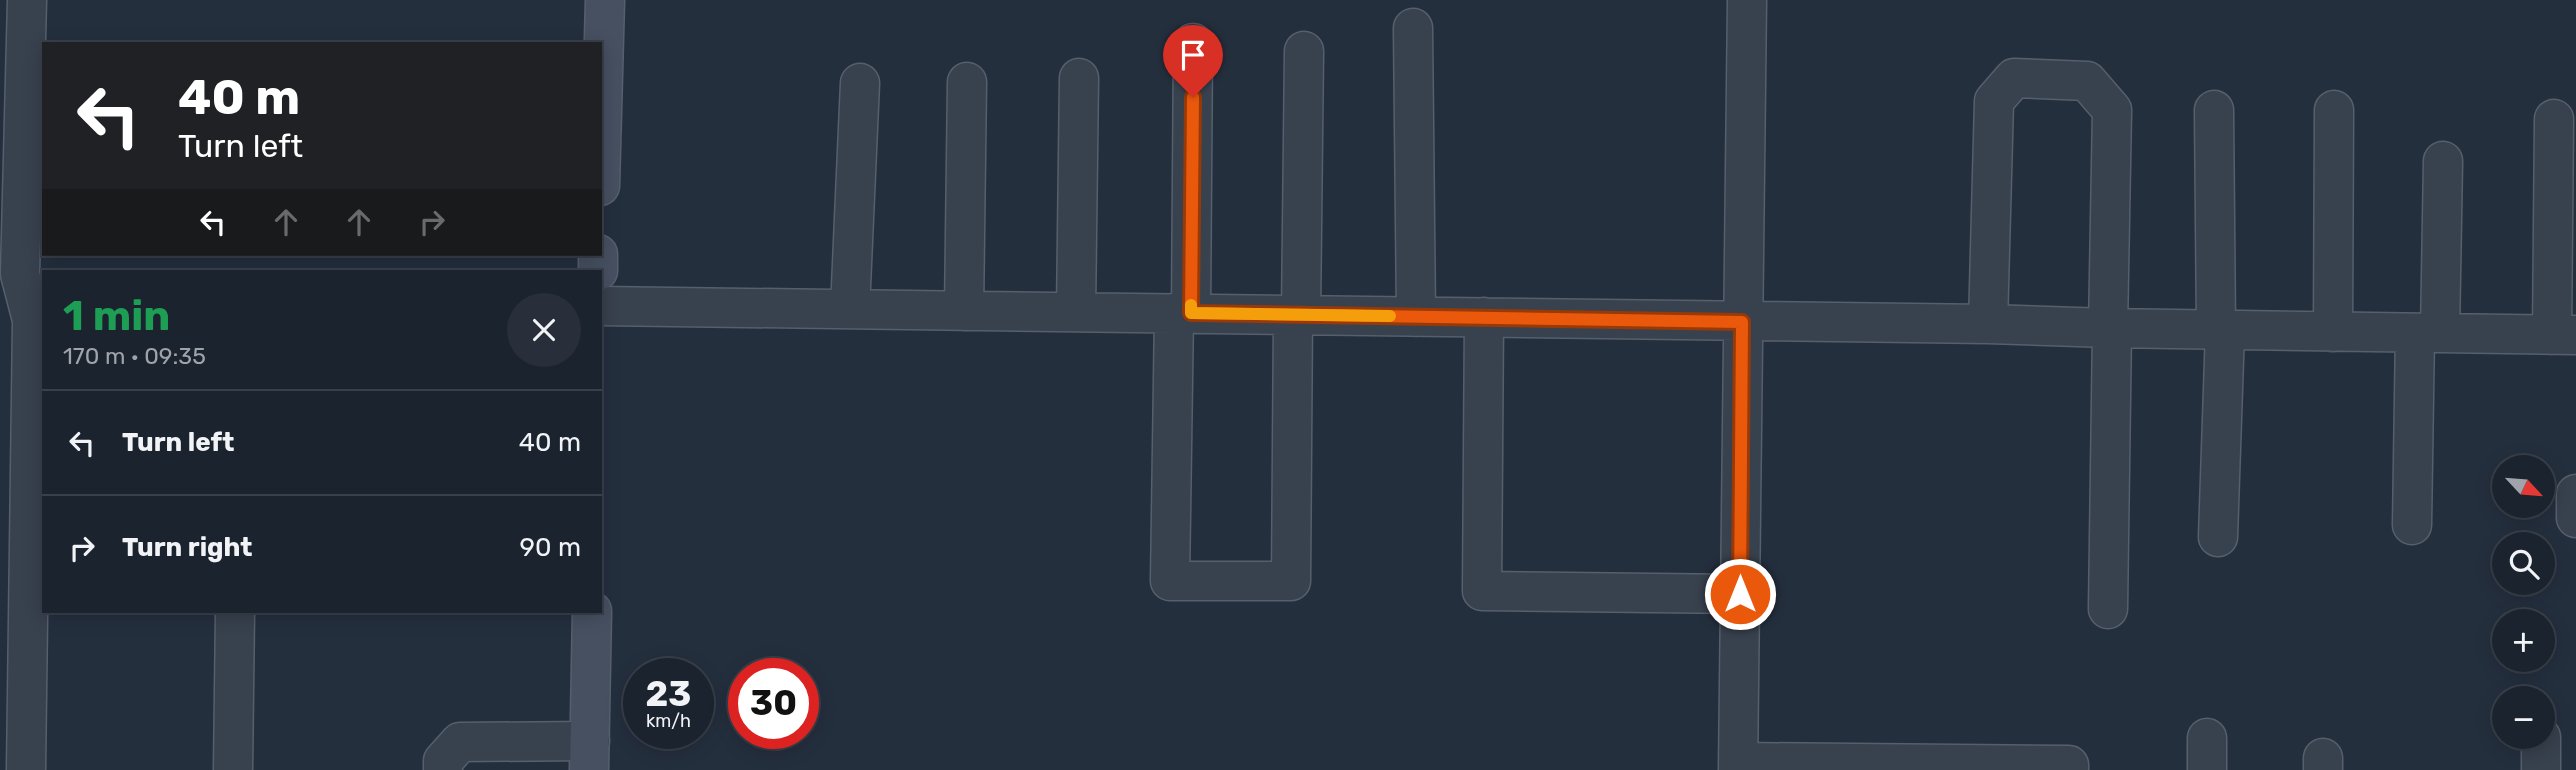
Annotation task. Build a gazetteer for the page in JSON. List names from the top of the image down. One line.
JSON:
{"north":"bottom right","page":{"turn":["40 m","Turn left"],"heading":["1 min","170 m · 09:35"],"list":[{"name":"Turn left","value":"40 m"},{"name":"Turn right","value":"90 m"}],"map_buttons":["+","−"],"speed":"23 km/h","limit":"30"}}
